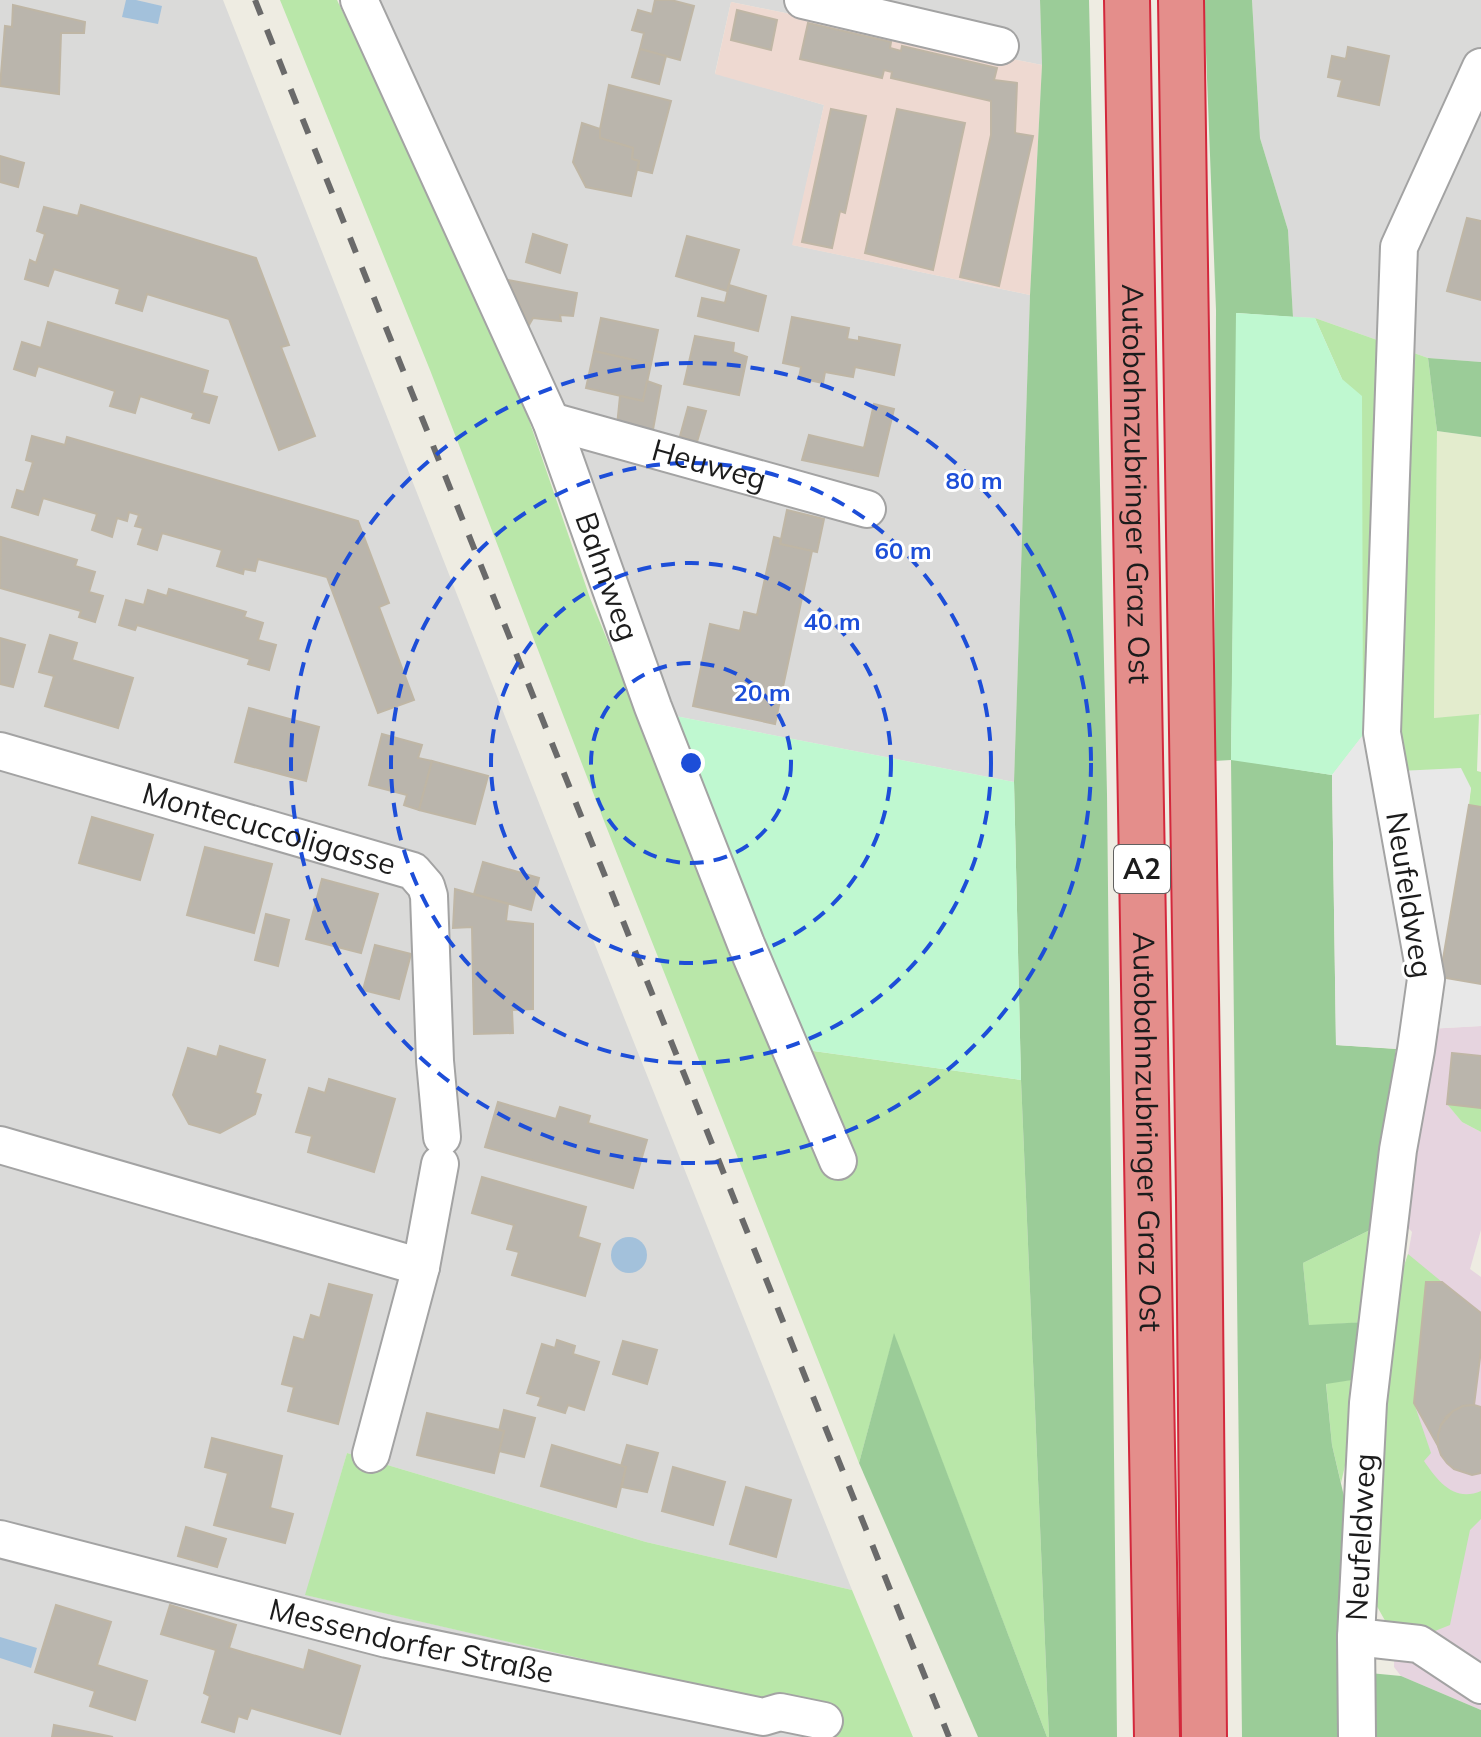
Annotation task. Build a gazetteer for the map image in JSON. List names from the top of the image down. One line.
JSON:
{"streets":{"highway":["Autobahnzubringer Graz Ost","A2"],"street":["Heuweg","Bahnweg","Montecuccoligasse","Neufeldweg","Messendorfer Straße"]},"crossings":[["Heuweg","Bahnweg"]],"rings":["80 m","60 m","40 m","20 m"]}
